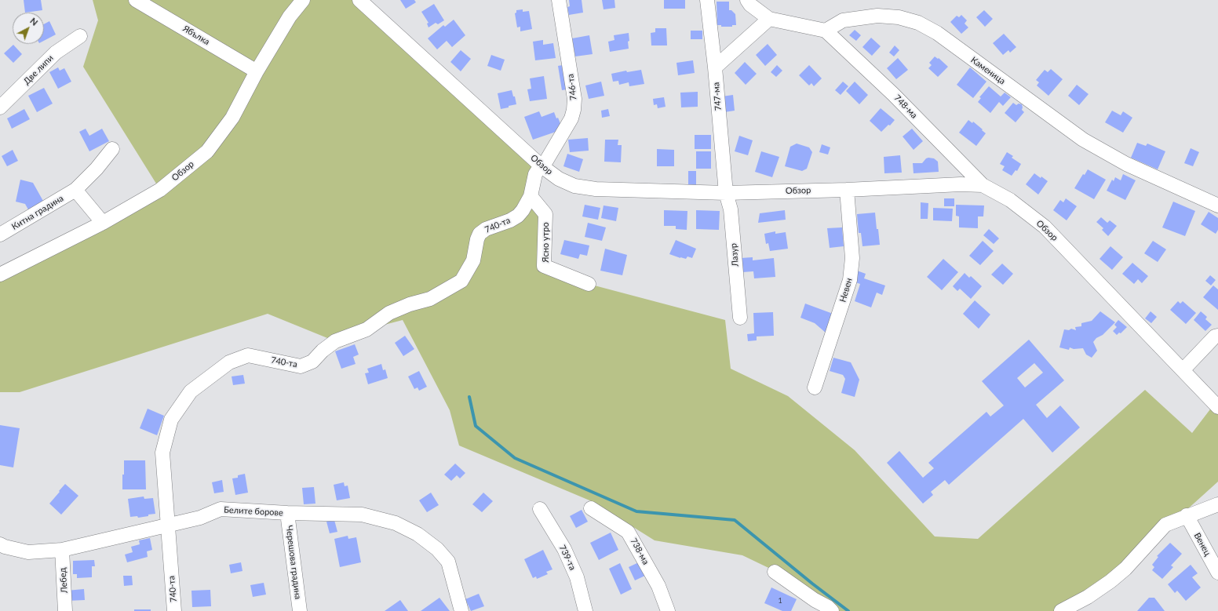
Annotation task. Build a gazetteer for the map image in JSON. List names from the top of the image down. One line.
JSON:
{"streets":{"street":["Ябълка","Две липи","Каменица","746-та","747-ма","748-ма","Обзор","Китна градина","740-та","Ясно утро","Лазур","Невен","Белите борове","Венец","738-ма","739-та","Черешова градина","Лебед"]},"crossings":[["Ябълка","Обзор"],["Каменица","748-ма"],["746-та","Обзор"],["746-та","740-та"],["747-ма","Обзор"],["747-ма","Лазур"],["748-ма","Обзор"],["Обзор","740-та"],["Обзор","Лазур"],["Обзор","Невен"],["740-та","Ясно утро"],["740-та","Белите борове"],["Белите борове","Черешова градина"],["Белите борове","Лебед"]],"house_numbers":["1"],"north":"top right"}
